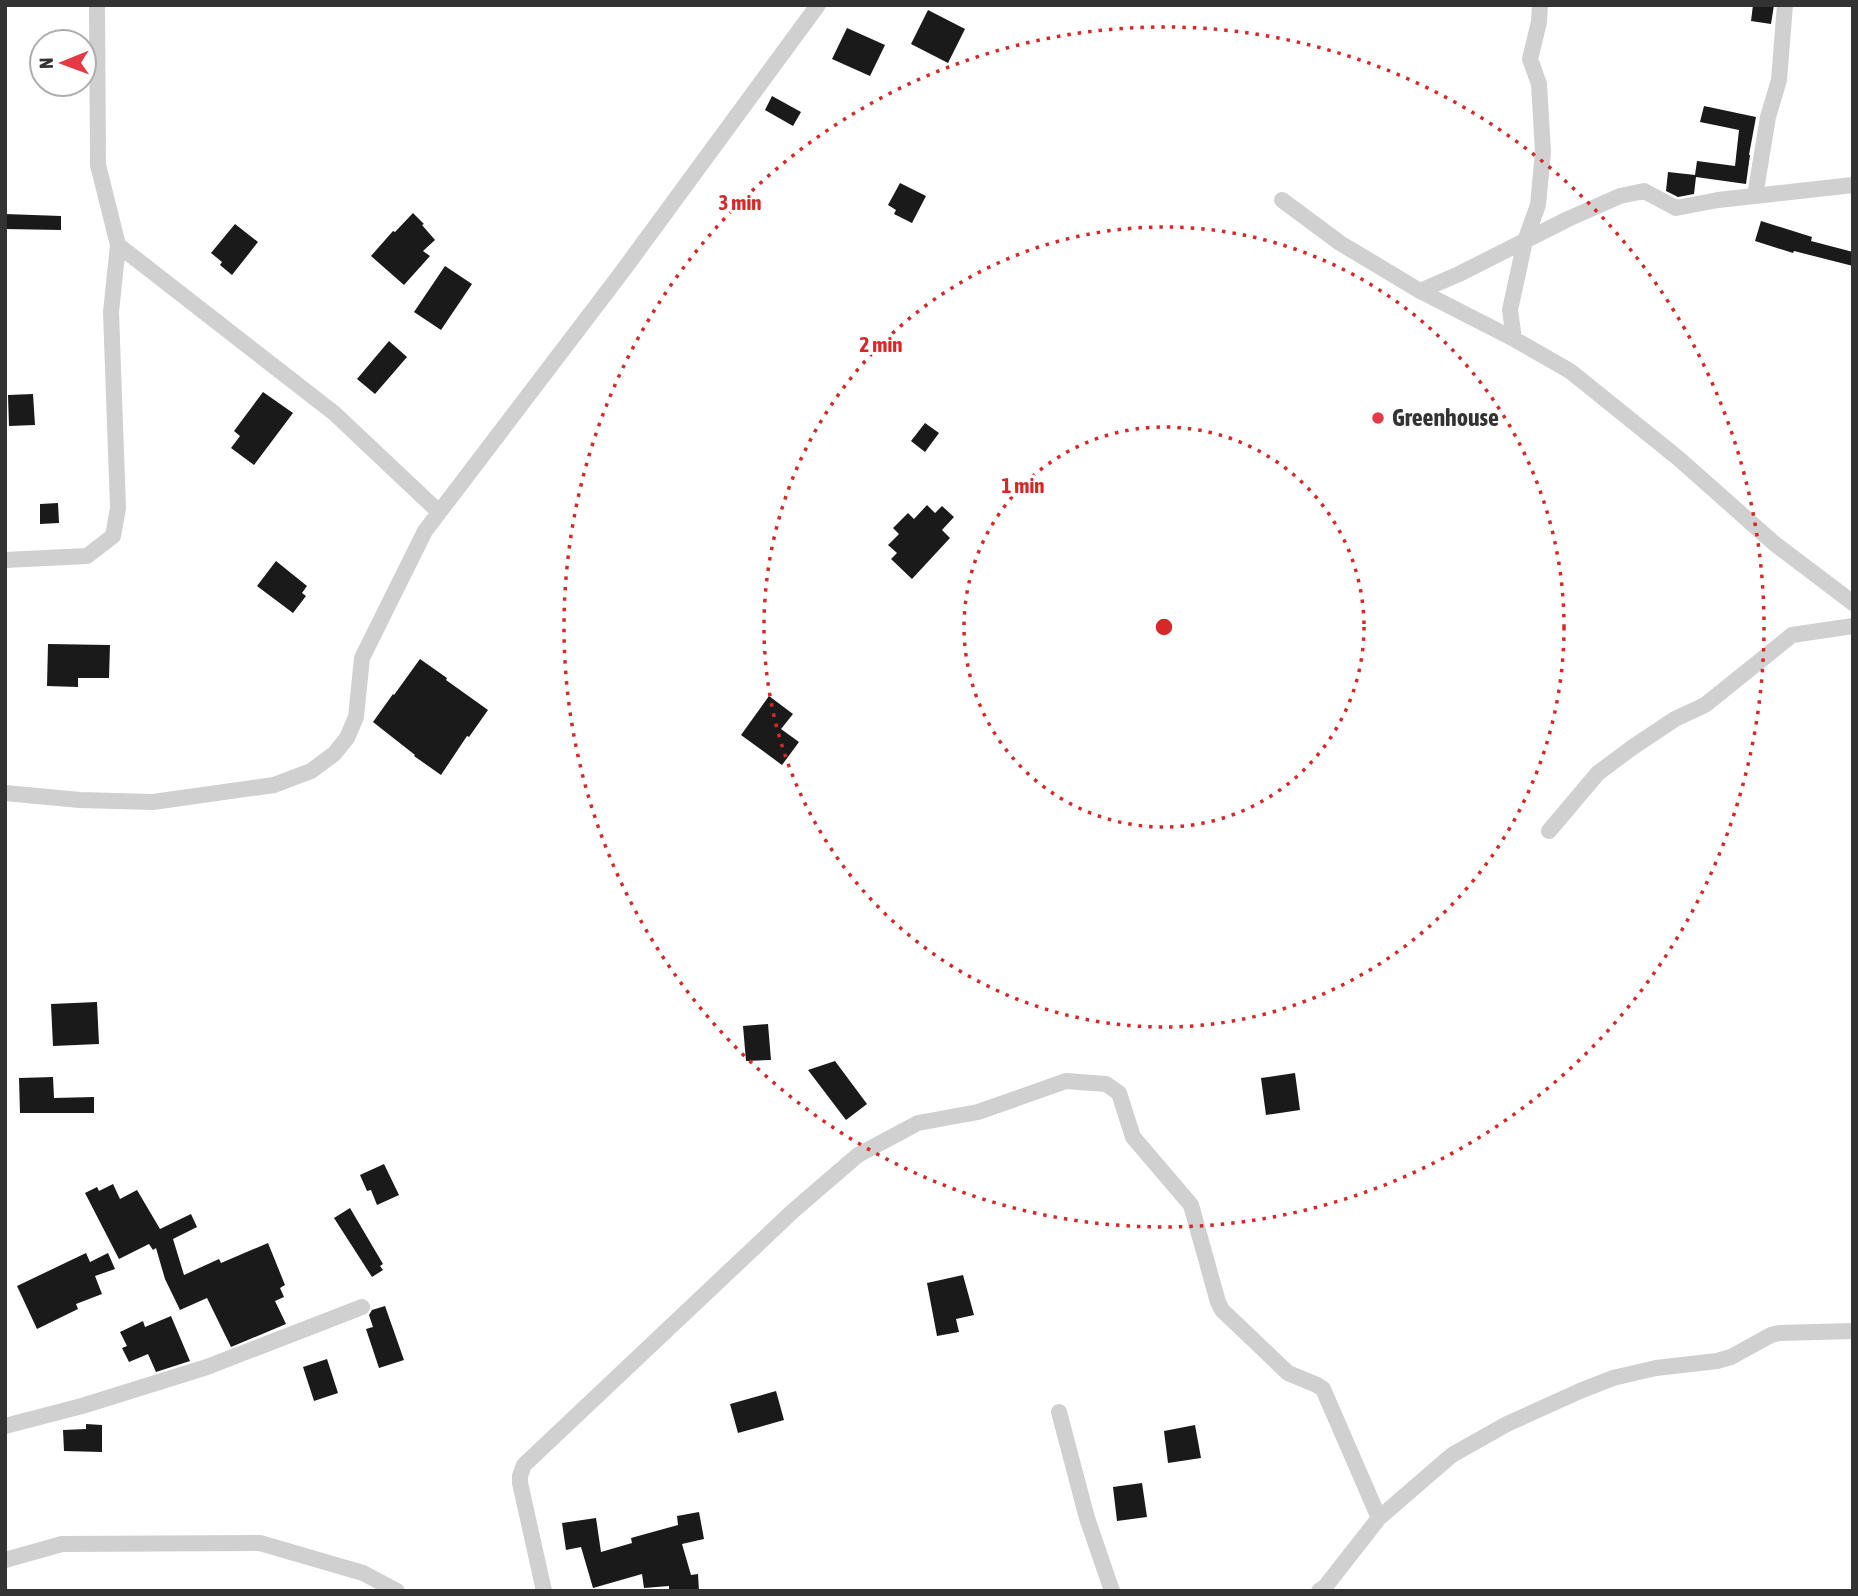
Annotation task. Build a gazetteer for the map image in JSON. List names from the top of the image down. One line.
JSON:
{"places":["Greenhouse"],"north":"left","rings":["3 min","2 min","1 min"]}
